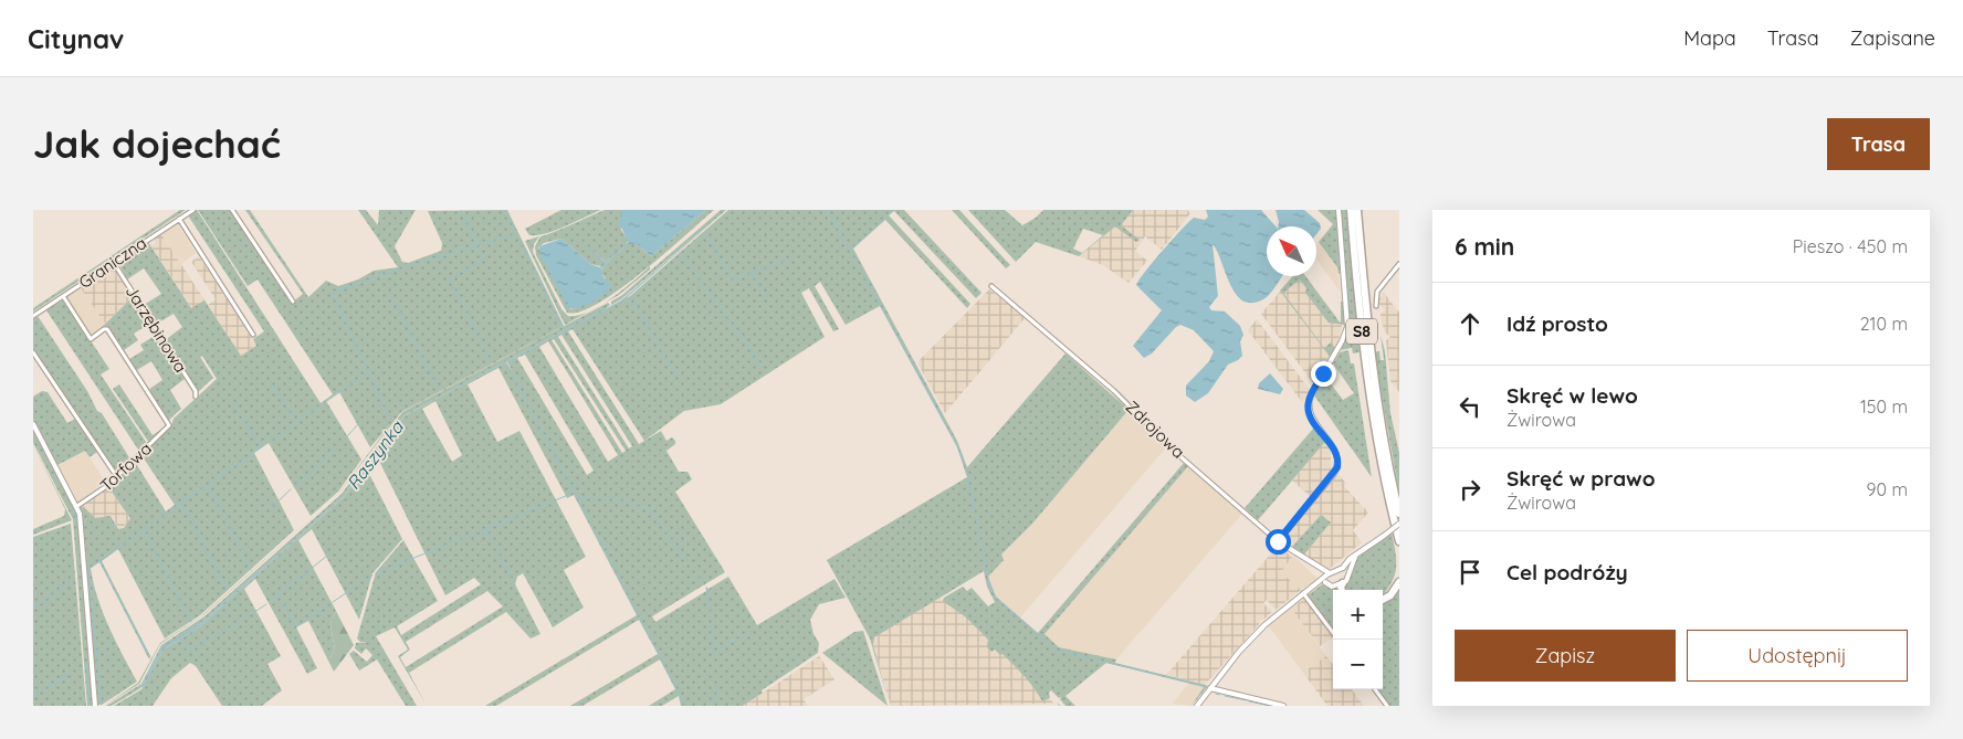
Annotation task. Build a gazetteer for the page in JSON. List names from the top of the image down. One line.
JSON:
{"streets":{"highway":["S8"],"street":["Graniczna","Jarzębinowa","Zdrojowa","Torfowa"]},"crossings":[["Graniczna","Jarzębinowa"],["Graniczna","Torfowa"]],"water":["Raszynka"],"north":"top left","page":{"header":"Citynav","nav":["Mapa","Trasa","Zapisane"],"buttons":["Trasa",["Zapisz","Udostępnij"]],"title":"Jak dojechać","heading":["6 min","Pieszo · 450 m"],"list":[["Idź prosto","210 m"],["Skręć w lewo","Żwirowa","150 m"],["Skręć w prawo","Żwirowa","90 m"],"Cel podróży"],"map_buttons":["+","−"]}}
